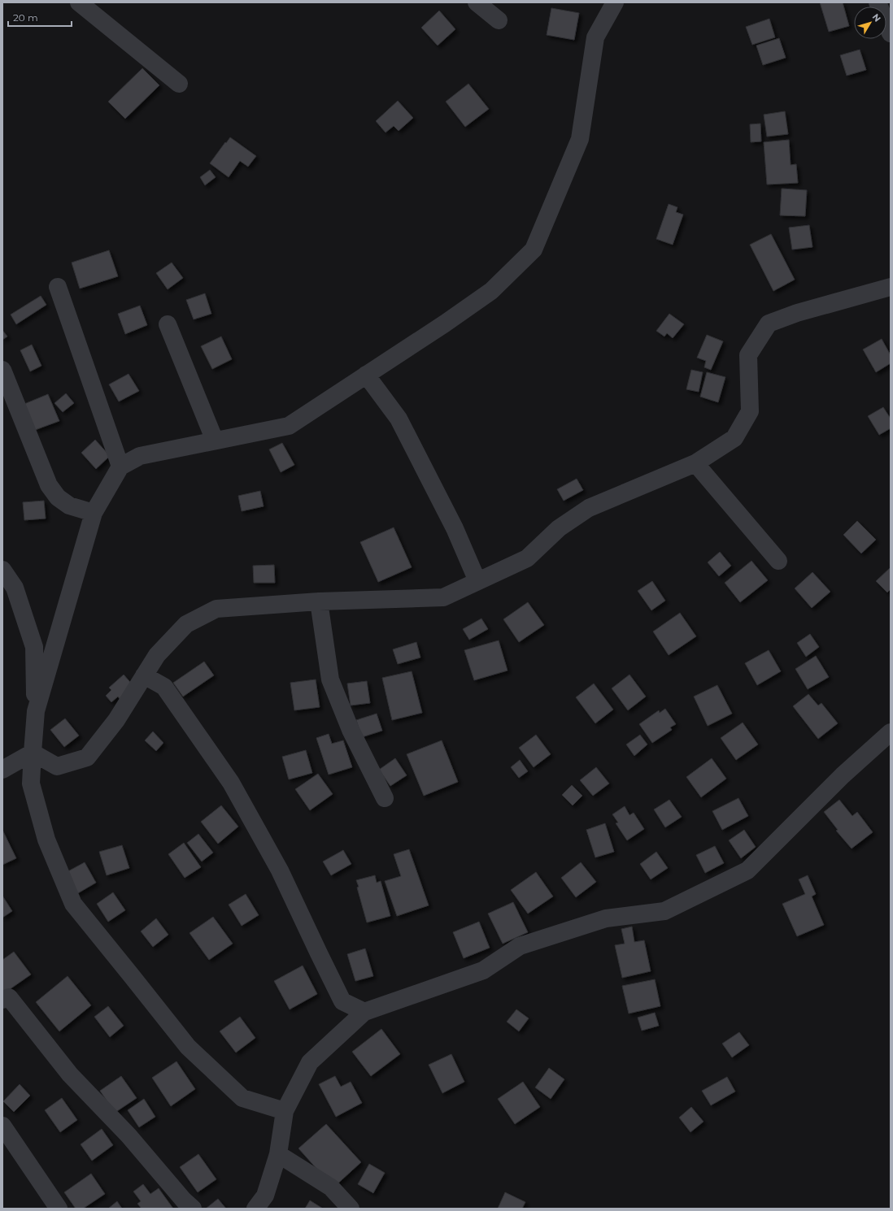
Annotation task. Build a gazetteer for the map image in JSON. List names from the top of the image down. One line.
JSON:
{"scale_bar":"20 m","north":"top right"}
